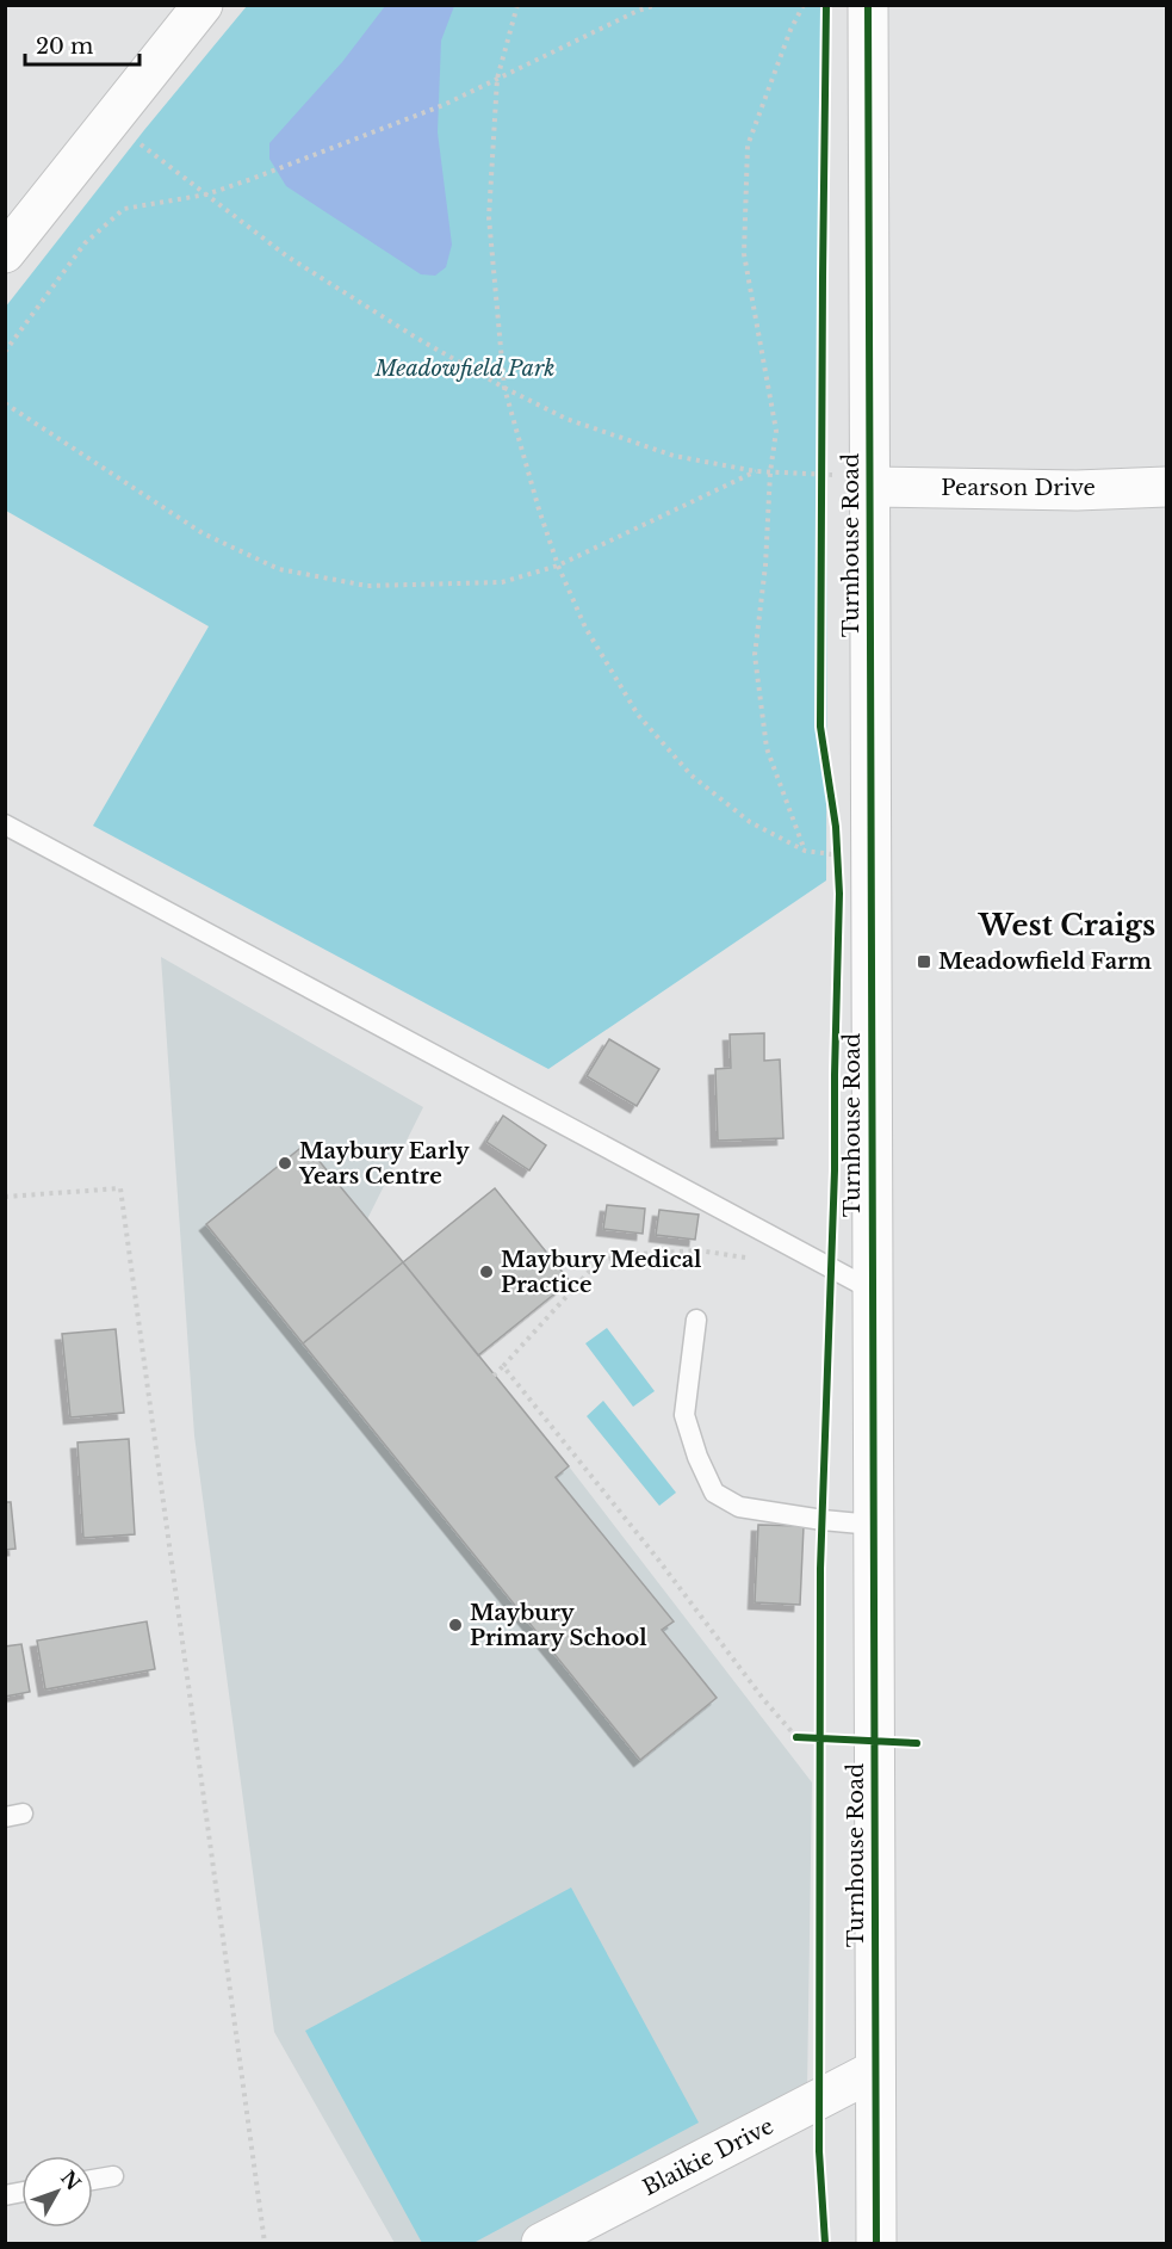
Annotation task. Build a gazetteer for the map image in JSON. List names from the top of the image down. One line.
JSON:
{"streets":{"street":["Pearson Drive","Turnhouse Road","Blaikie Drive"]},"crossings":[["Pearson Drive","Turnhouse Road"],["Turnhouse Road","Blaikie Drive"]],"districts":["West Craigs"],"parks":["Meadowfield Park"],"places":{"transit":["Meadowfield Farm"],"other":["Maybury Early Years Centre","Maybury Medical Practice","Maybury Primary School"]},"scale_bar":"20 m","north":"top right"}
